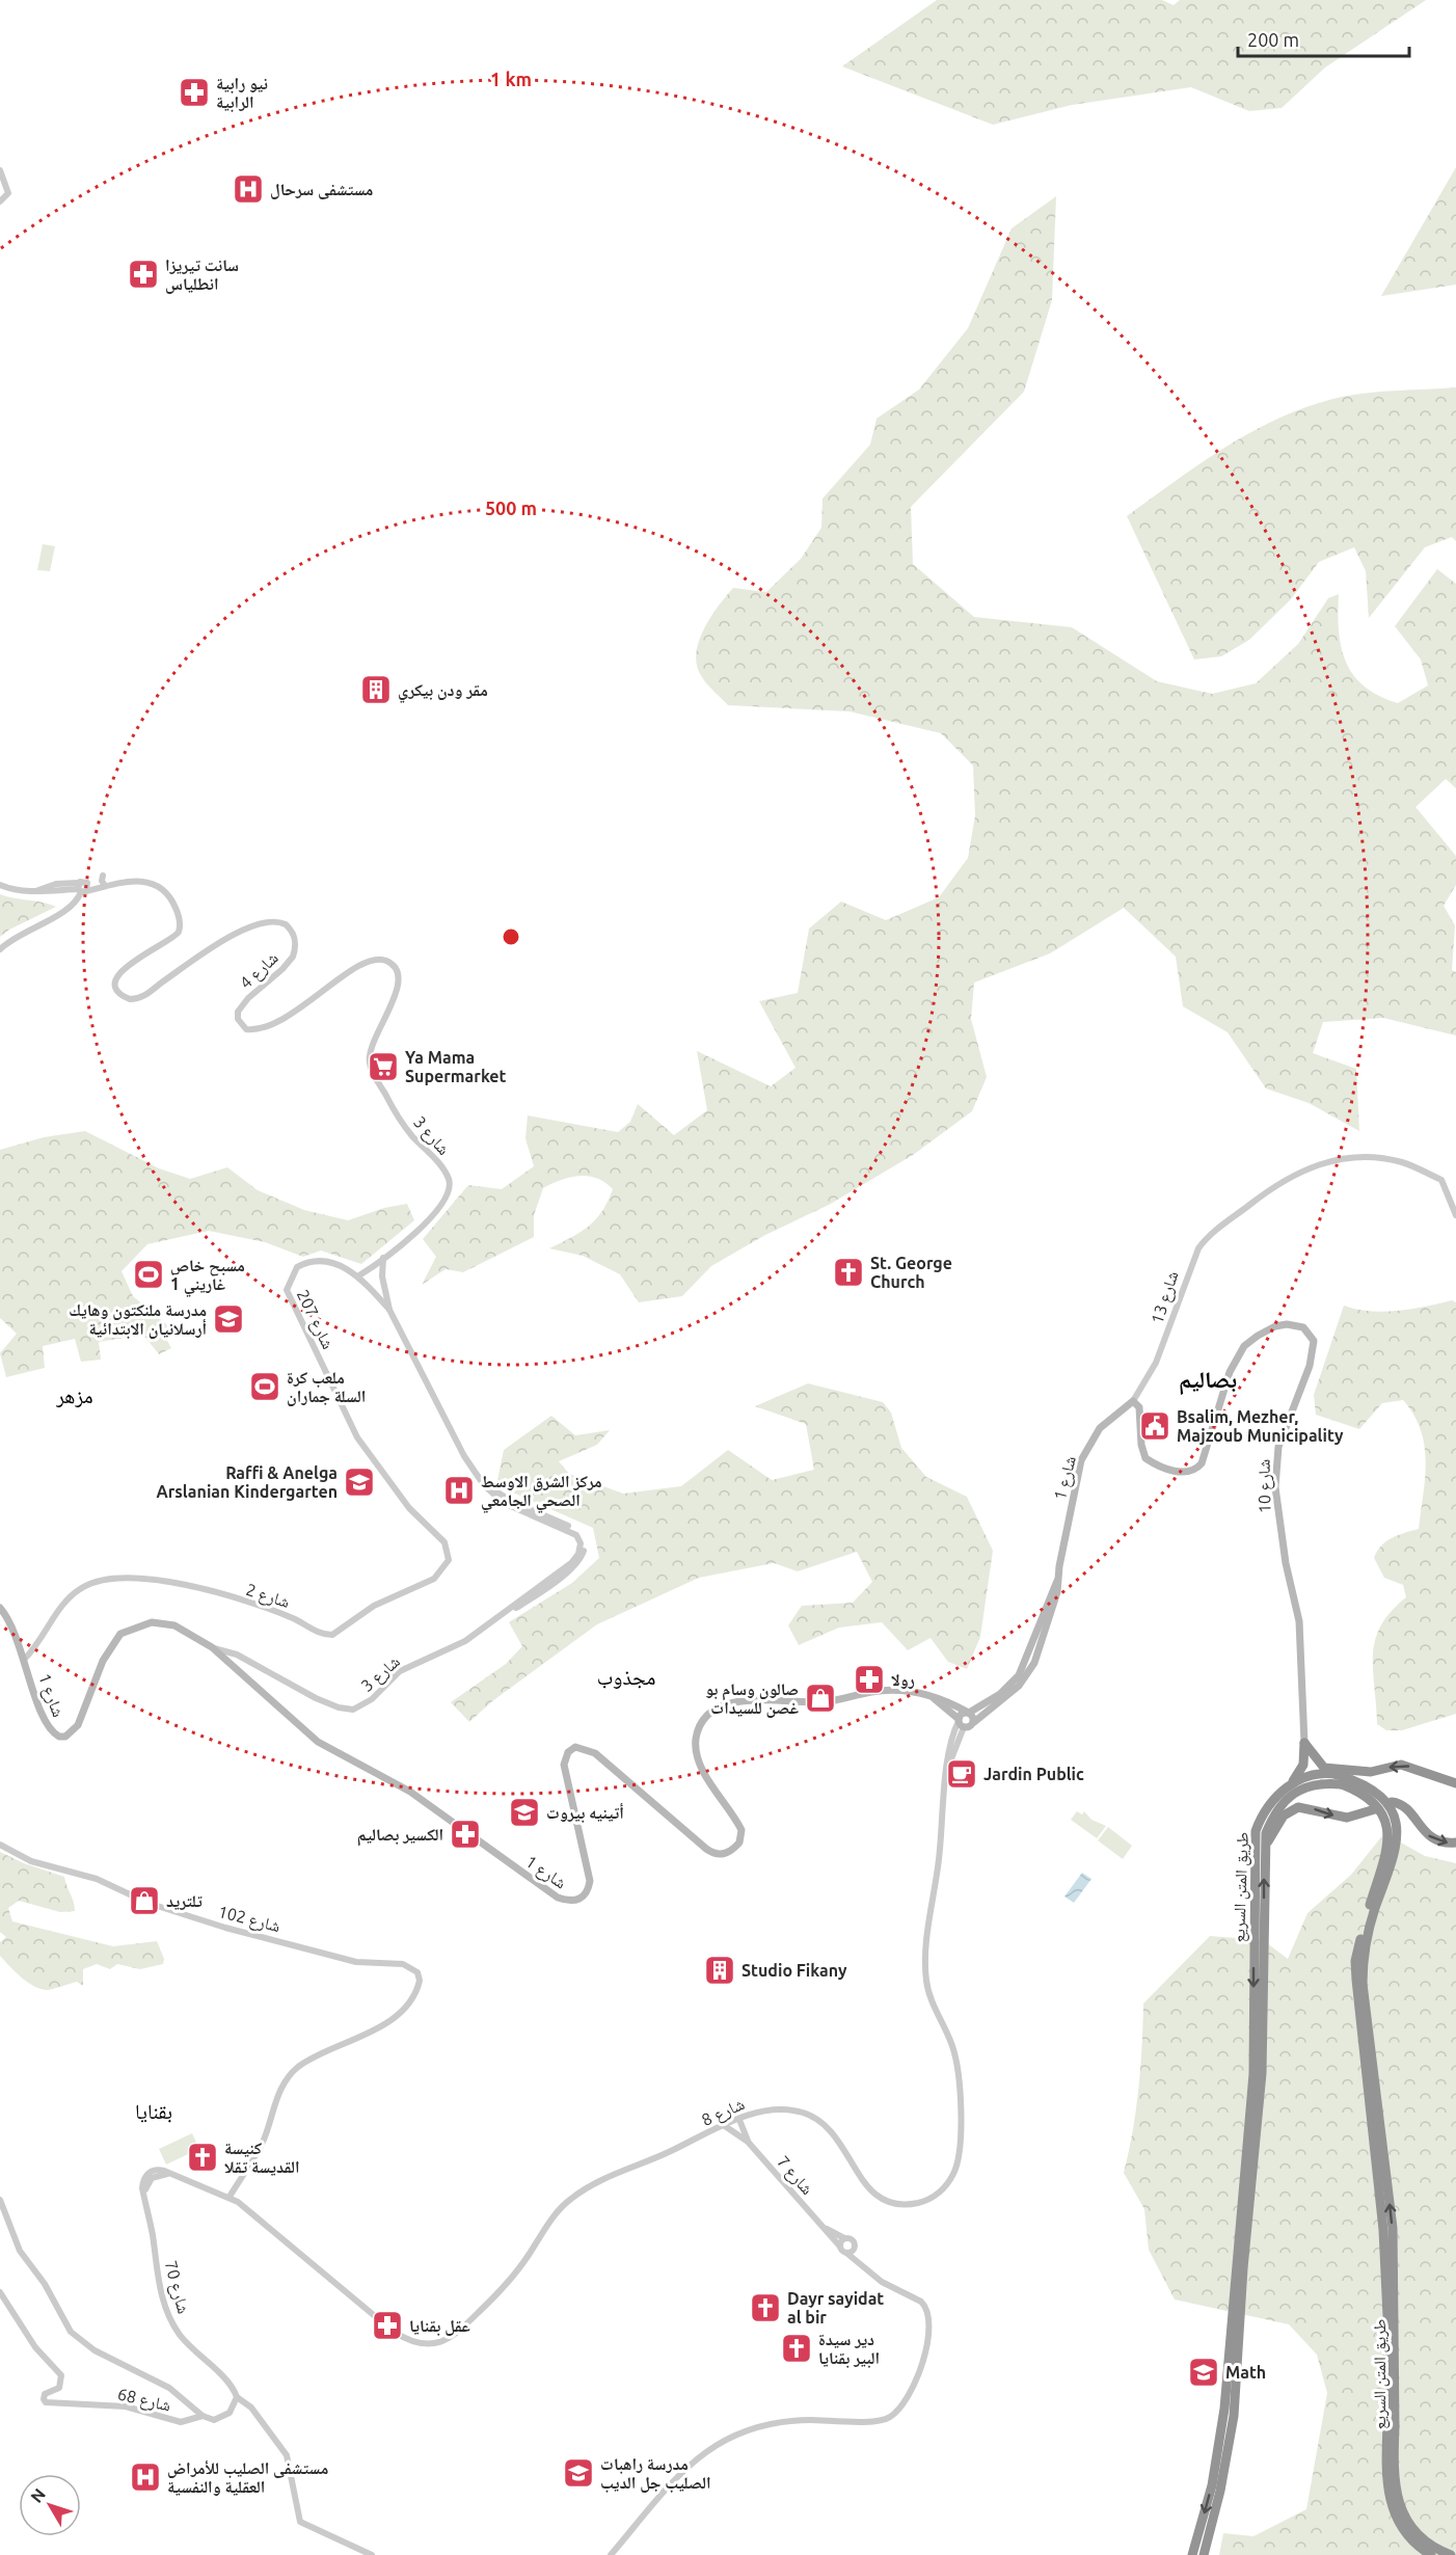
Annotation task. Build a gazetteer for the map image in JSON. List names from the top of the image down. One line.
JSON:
{"streets":{"highway":["طريق المتن السريع"],"main road":["شارع 1","شارع 10"],"street":["شارع 4","شارع 3","شارع 13","شارع 207","شارع 2","شارع 102","شارع 8","شارع 7","شارع 70","شارع 68"]},"crossings":[["شارع 4","شارع 3"],["شارع 3","شارع 207"],["شارع 3","شارع 1"],["شارع 13","شارع 1"],["شارع 13","شارع 10"],["شارع 207","شارع 2"],["شارع 1","شارع 10"],["شارع 1","شارع 2"],["شارع 1","شارع 8"],["شارع 102","شارع 8"],["شارع 8","شارع 70"],["شارع 70","شارع 68"]],"districts":["بصاليم","مزهر","مجذوب","بقنايا"],"places":{"pharmacy":["نيو رابية الرابية","سانت تيريزا انطلياس","رولا","الكسير بصاليم","عقل بقنايا"],"hospital":["مستشفى سرحال","مركز الشرق الاوسط الصحي الجامعي","مستشفى الصليب للأمراض العقلية والنفسية"],"building":["مقر ودن بيكري","Studio Fikany"],"supermarket":["Ya Mama Supermarket"],"church":["St. George Church","كنيسة القديسة تقلا","Dayr sayidat al bir","دير سيدة البير بقنايا"],"sports":["مسبح خاص غاريني 1","ملعب كرة السلة جماران"],"school or university":["مدرسة ملنكتون وهايك أرسلانيان الابتدائية","Raffi & Anelga Arslanian Kindergarten","أتينيه بيروت","Math","مدرسة راهبات الصليب جل الديب"],"public building":["Bsalim, Mezher, Majzoub Municipality"],"shop":["صالون وسام بو غصن للسيدات","تلتريد"],"cafe":["Jardin Public"]},"scale_bar":"200 m","north":"top left","rings":["1 km","500 m"]}
